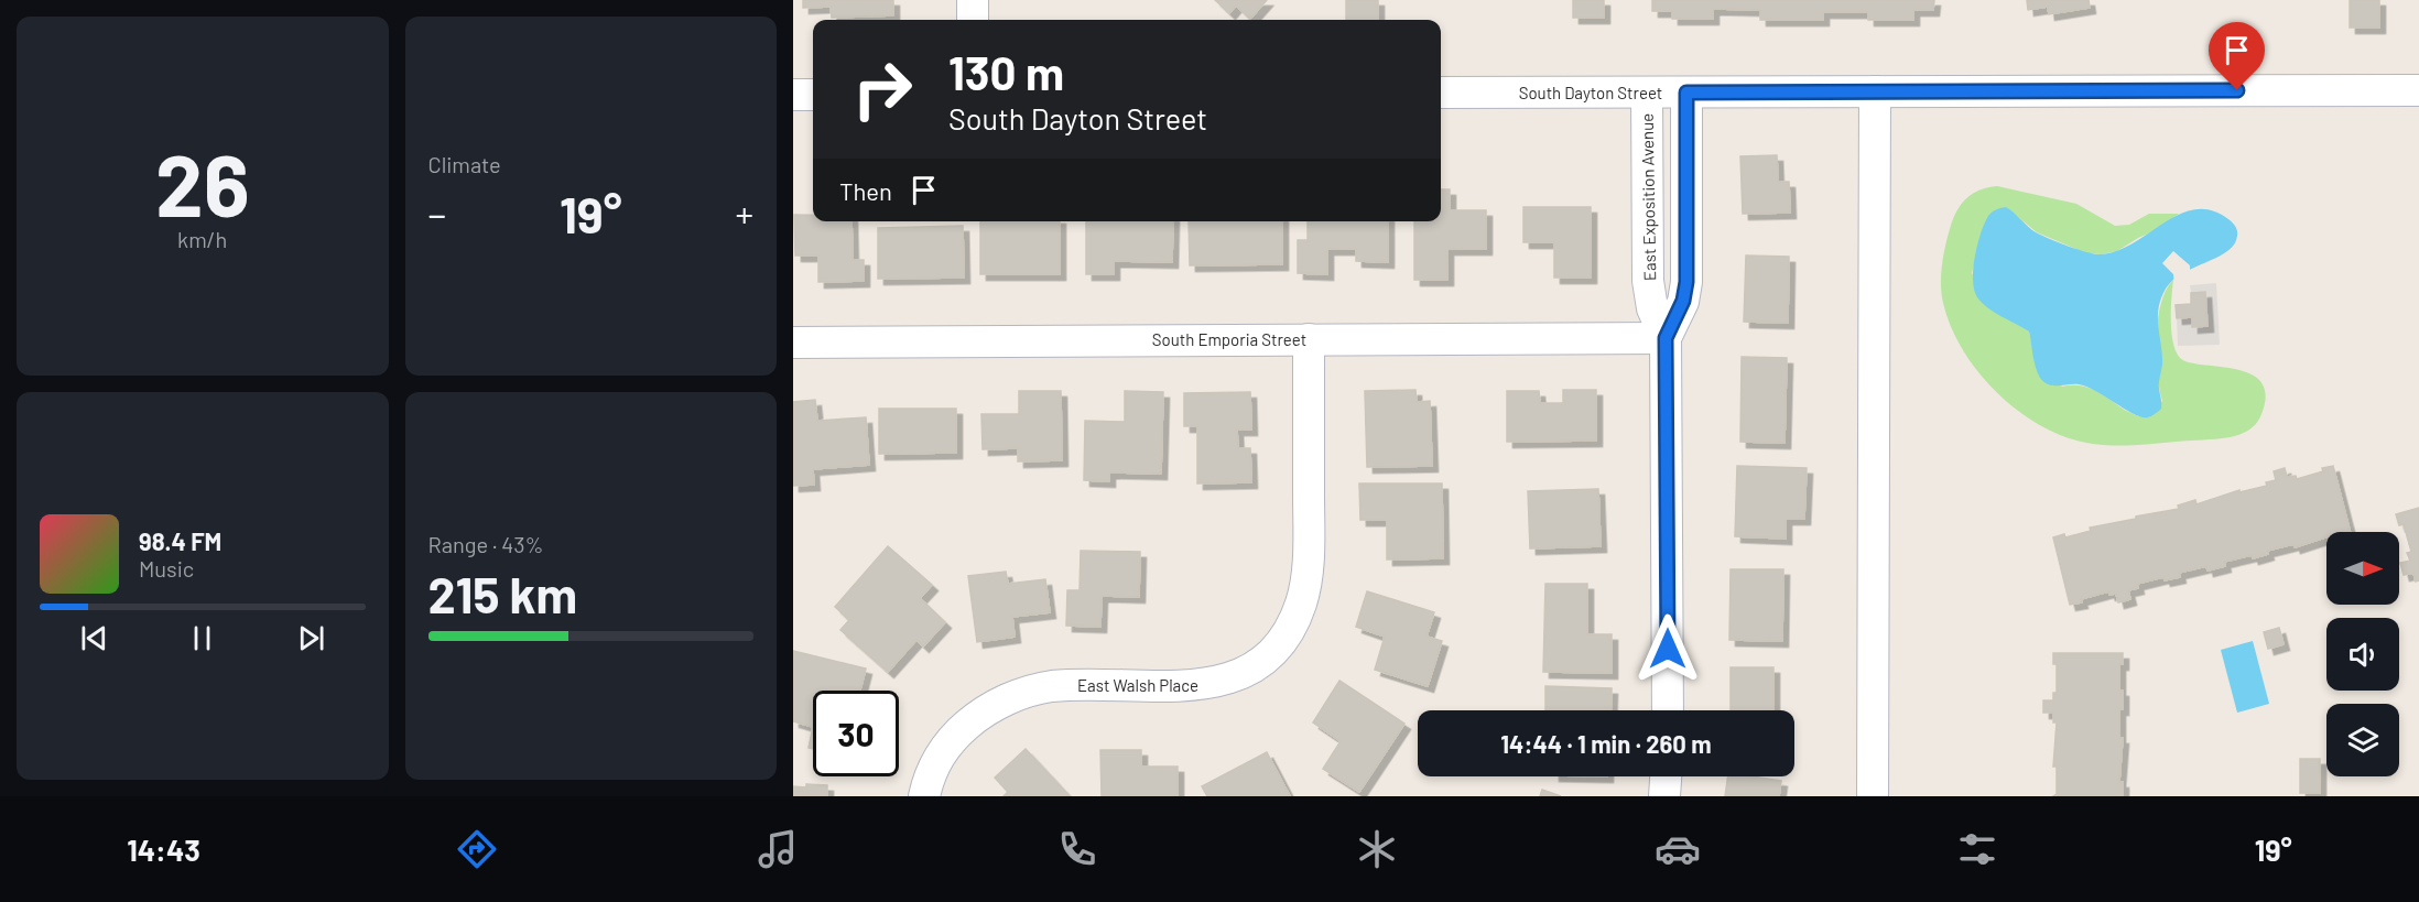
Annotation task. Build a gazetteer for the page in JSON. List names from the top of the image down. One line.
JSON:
{"streets":{"street":["South Dayton Street","East Exposition Avenue","South Emporia Street","East Walsh Place"]},"crossings":[["South Dayton Street","East Exposition Avenue"],["East Exposition Avenue","South Emporia Street"],["South Emporia Street","East Walsh Place"]],"north":"right","page":{"tile":[["26","km/h"],"Climate",["Range · 43%","215 km"]],"turn":["130 m","South Dayton Street"],"then":"Then","heat":["−","19°","+"],"song":["98.4 FM","Music"],"limit":"30","trip":"14:44 · 1 min · 260 m","tabs":["14:43","19°"]}}
